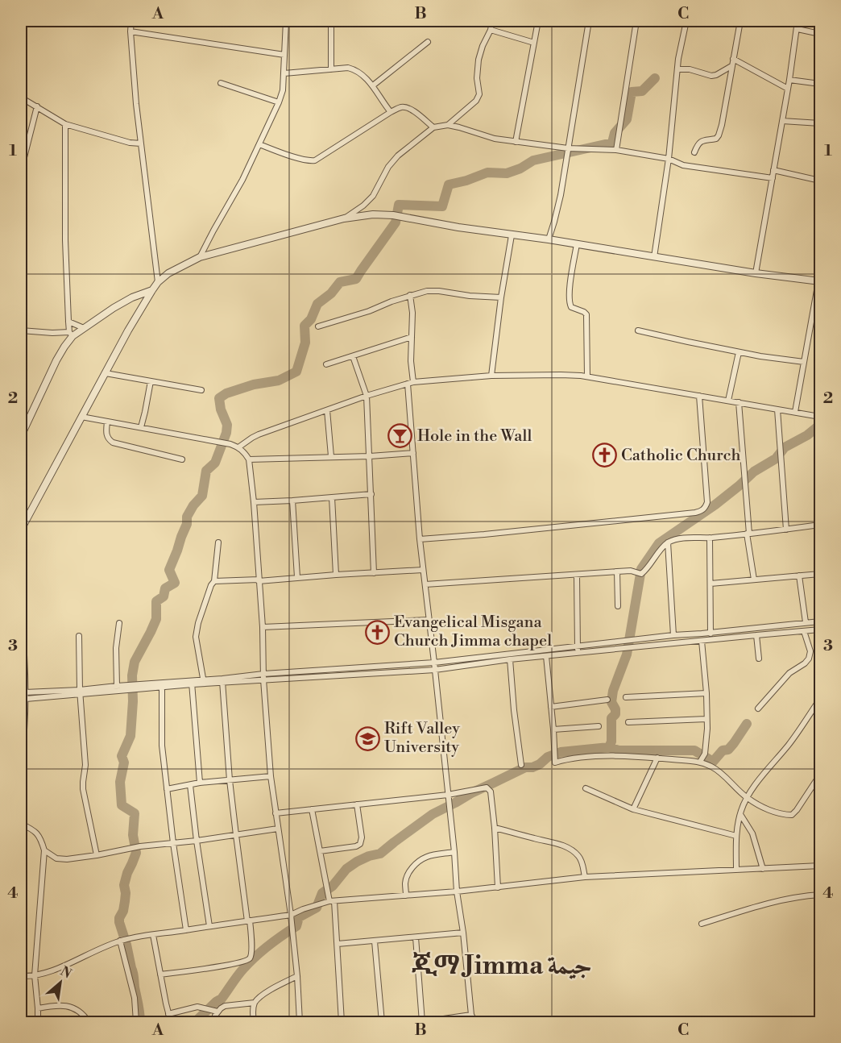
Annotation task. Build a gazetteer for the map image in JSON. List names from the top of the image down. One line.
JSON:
{"districts":["ጂማ Jimma جيمة"],"places":{"bar":["Hole in the Wall"],"church":["Catholic Church","Evangelical Misgana Church Jimma chapel"],"school or university":["Rift Valley University"]},"north":"top right","grid":{"columns":["A","B","C"],"rows":["1","2","3","4"]}}
